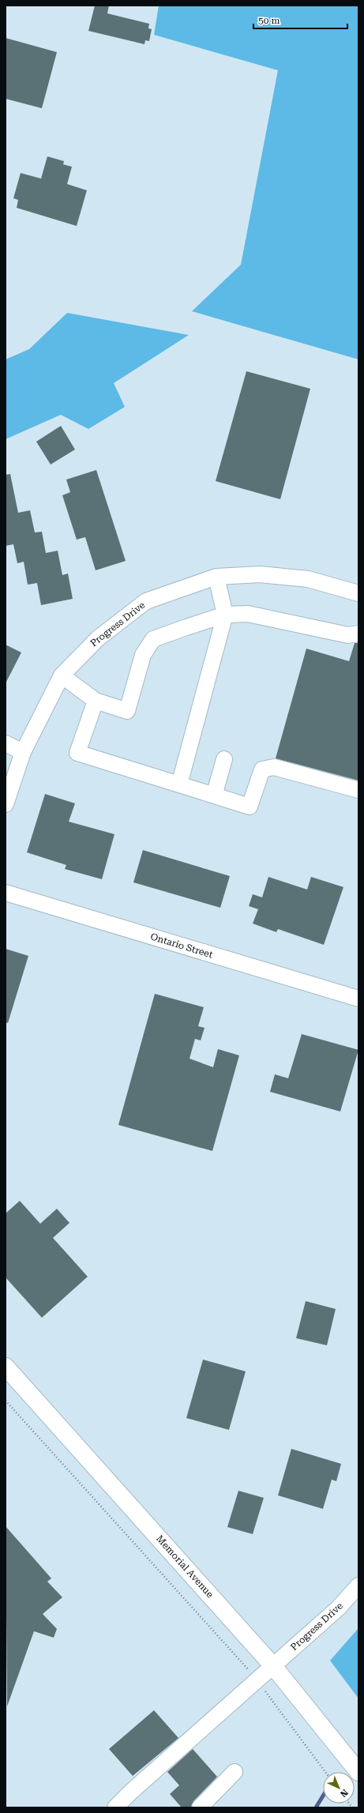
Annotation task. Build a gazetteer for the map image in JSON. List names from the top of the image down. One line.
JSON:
{"streets":{"main road":["Memorial Avenue"],"street":["Progress Drive","Ontario Street"]},"crossings":[["Progress Drive","Memorial Avenue"]],"scale_bar":"50 m","north":"bottom right"}
